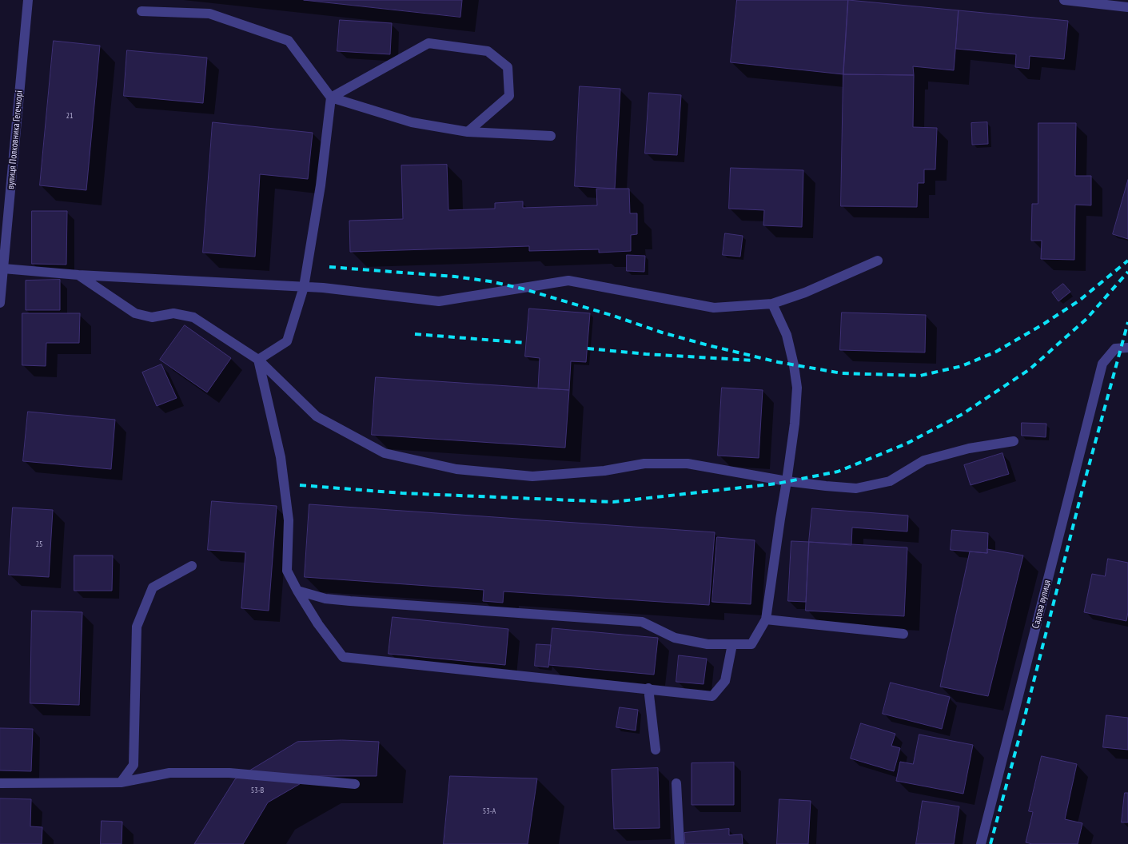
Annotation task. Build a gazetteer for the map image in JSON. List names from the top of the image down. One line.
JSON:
{"streets":{"street":["вулиця Полковника Гегечкорі","Садова вулиця"]},"house_numbers":["21","25","53-В","53-А"]}
